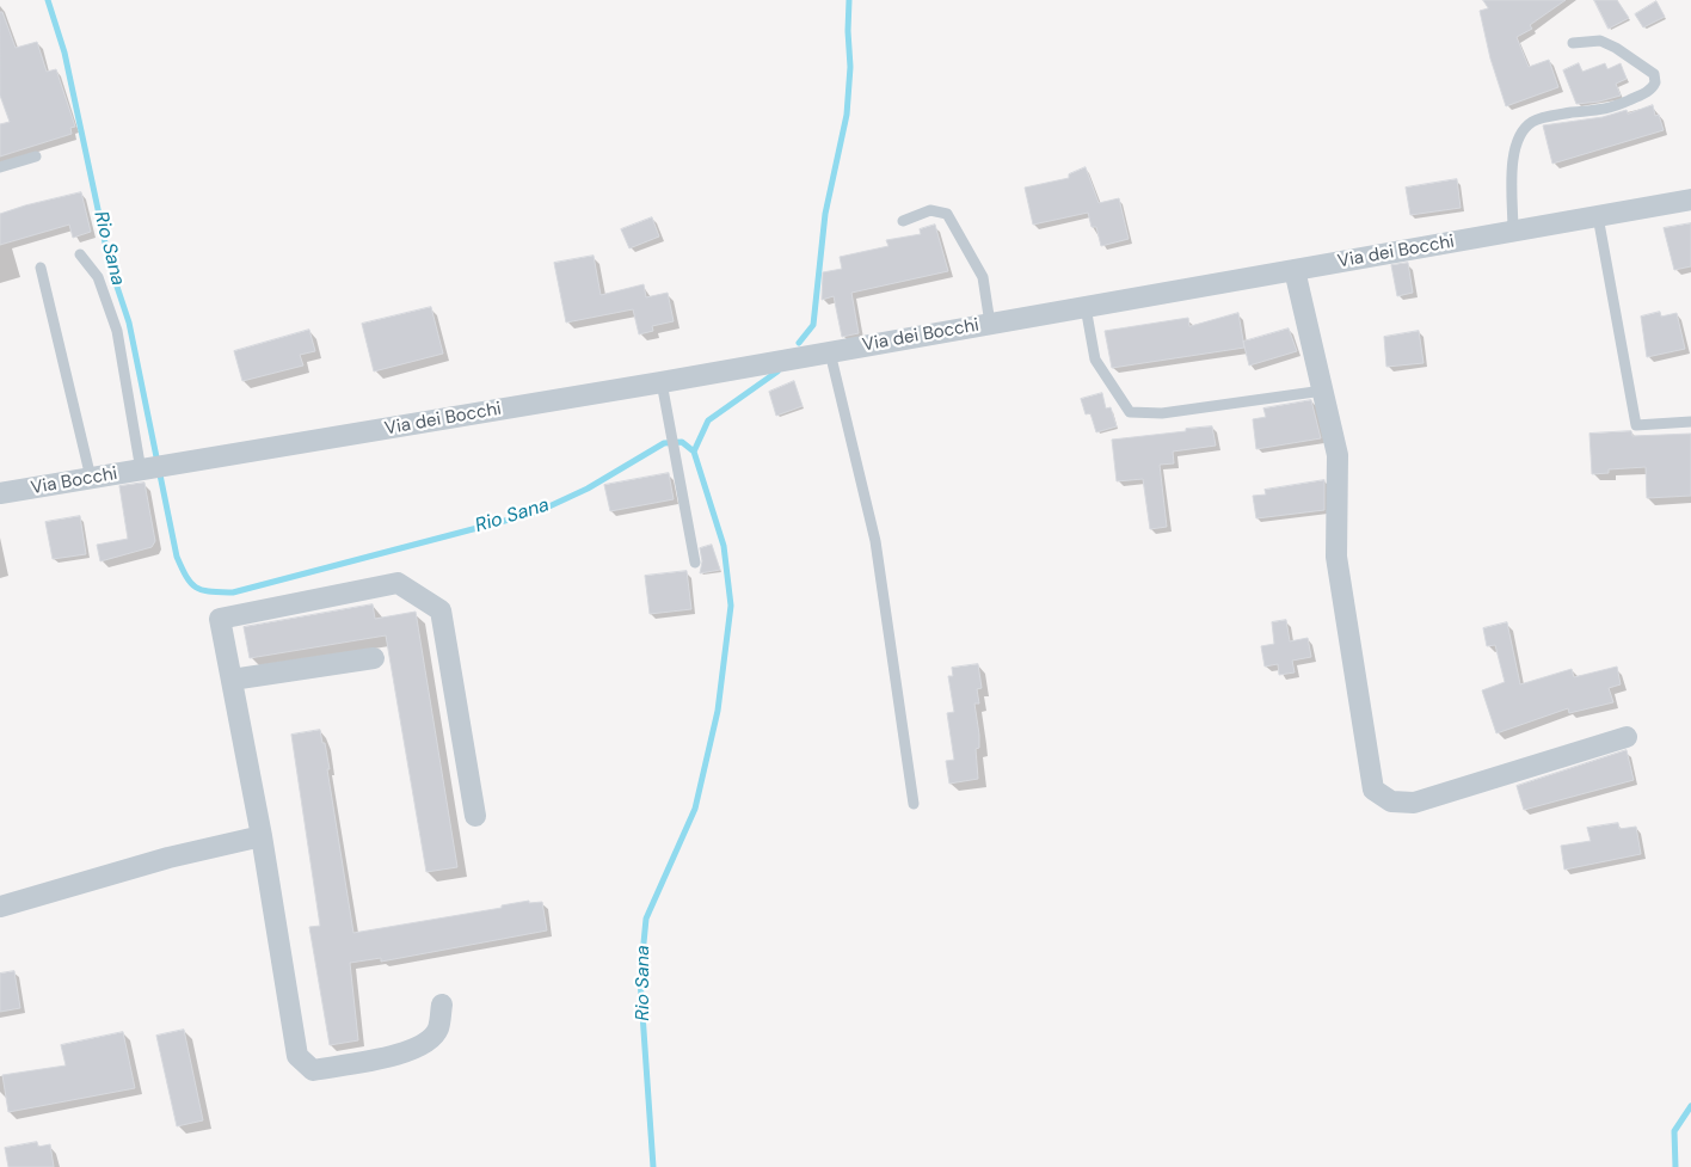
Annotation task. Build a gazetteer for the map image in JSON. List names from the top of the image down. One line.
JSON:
{"streets":{"street":["Via dei Bocchi","Via Bocchi"]},"crossings":[["Via dei Bocchi","Via Bocchi"]],"water":["Rio Sana"]}
